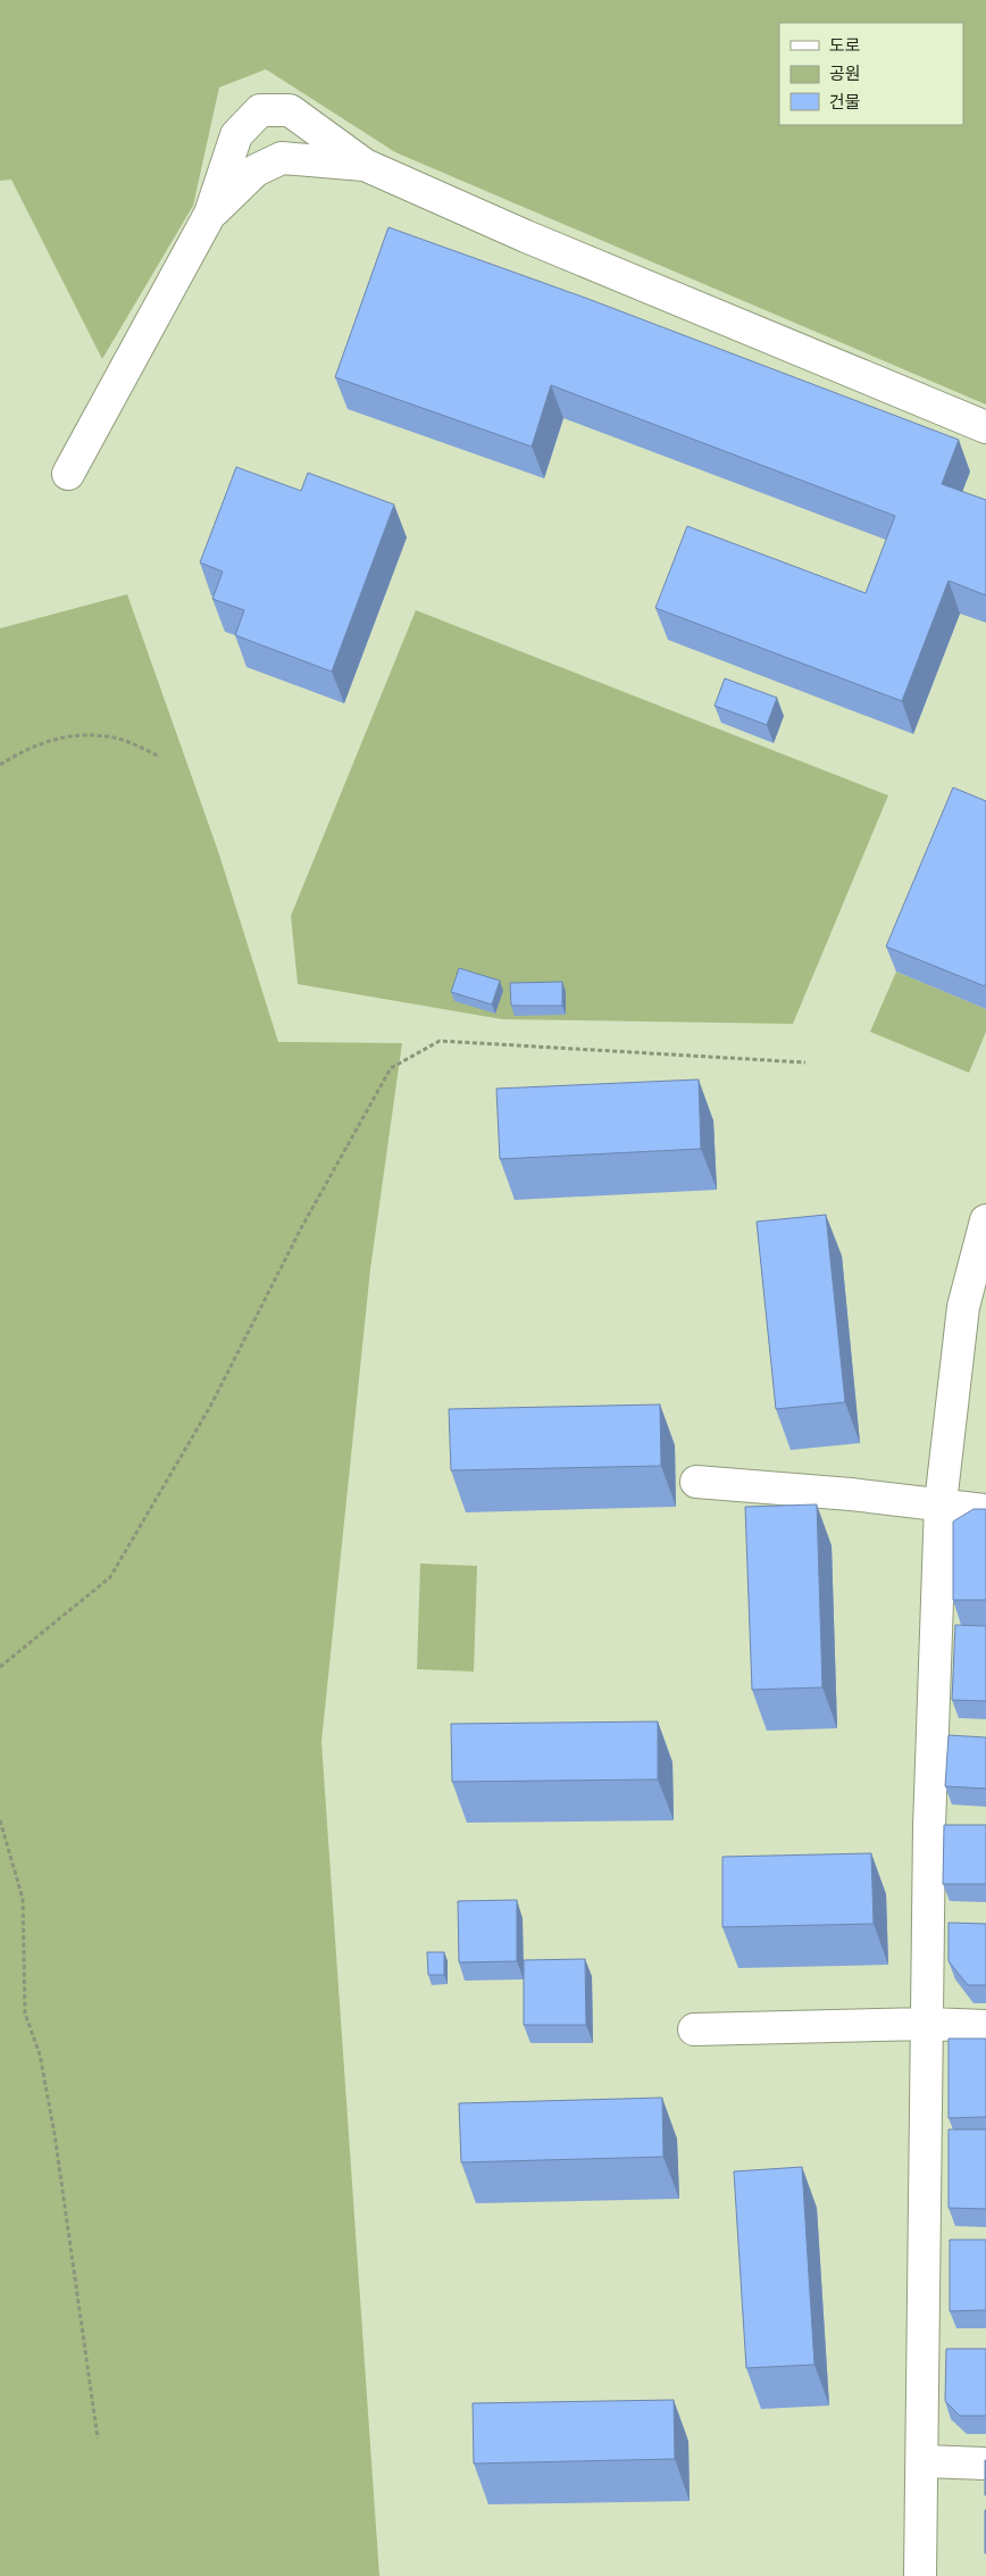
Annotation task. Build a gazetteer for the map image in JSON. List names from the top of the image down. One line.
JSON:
{"legend":["도로","공원","건물"]}
